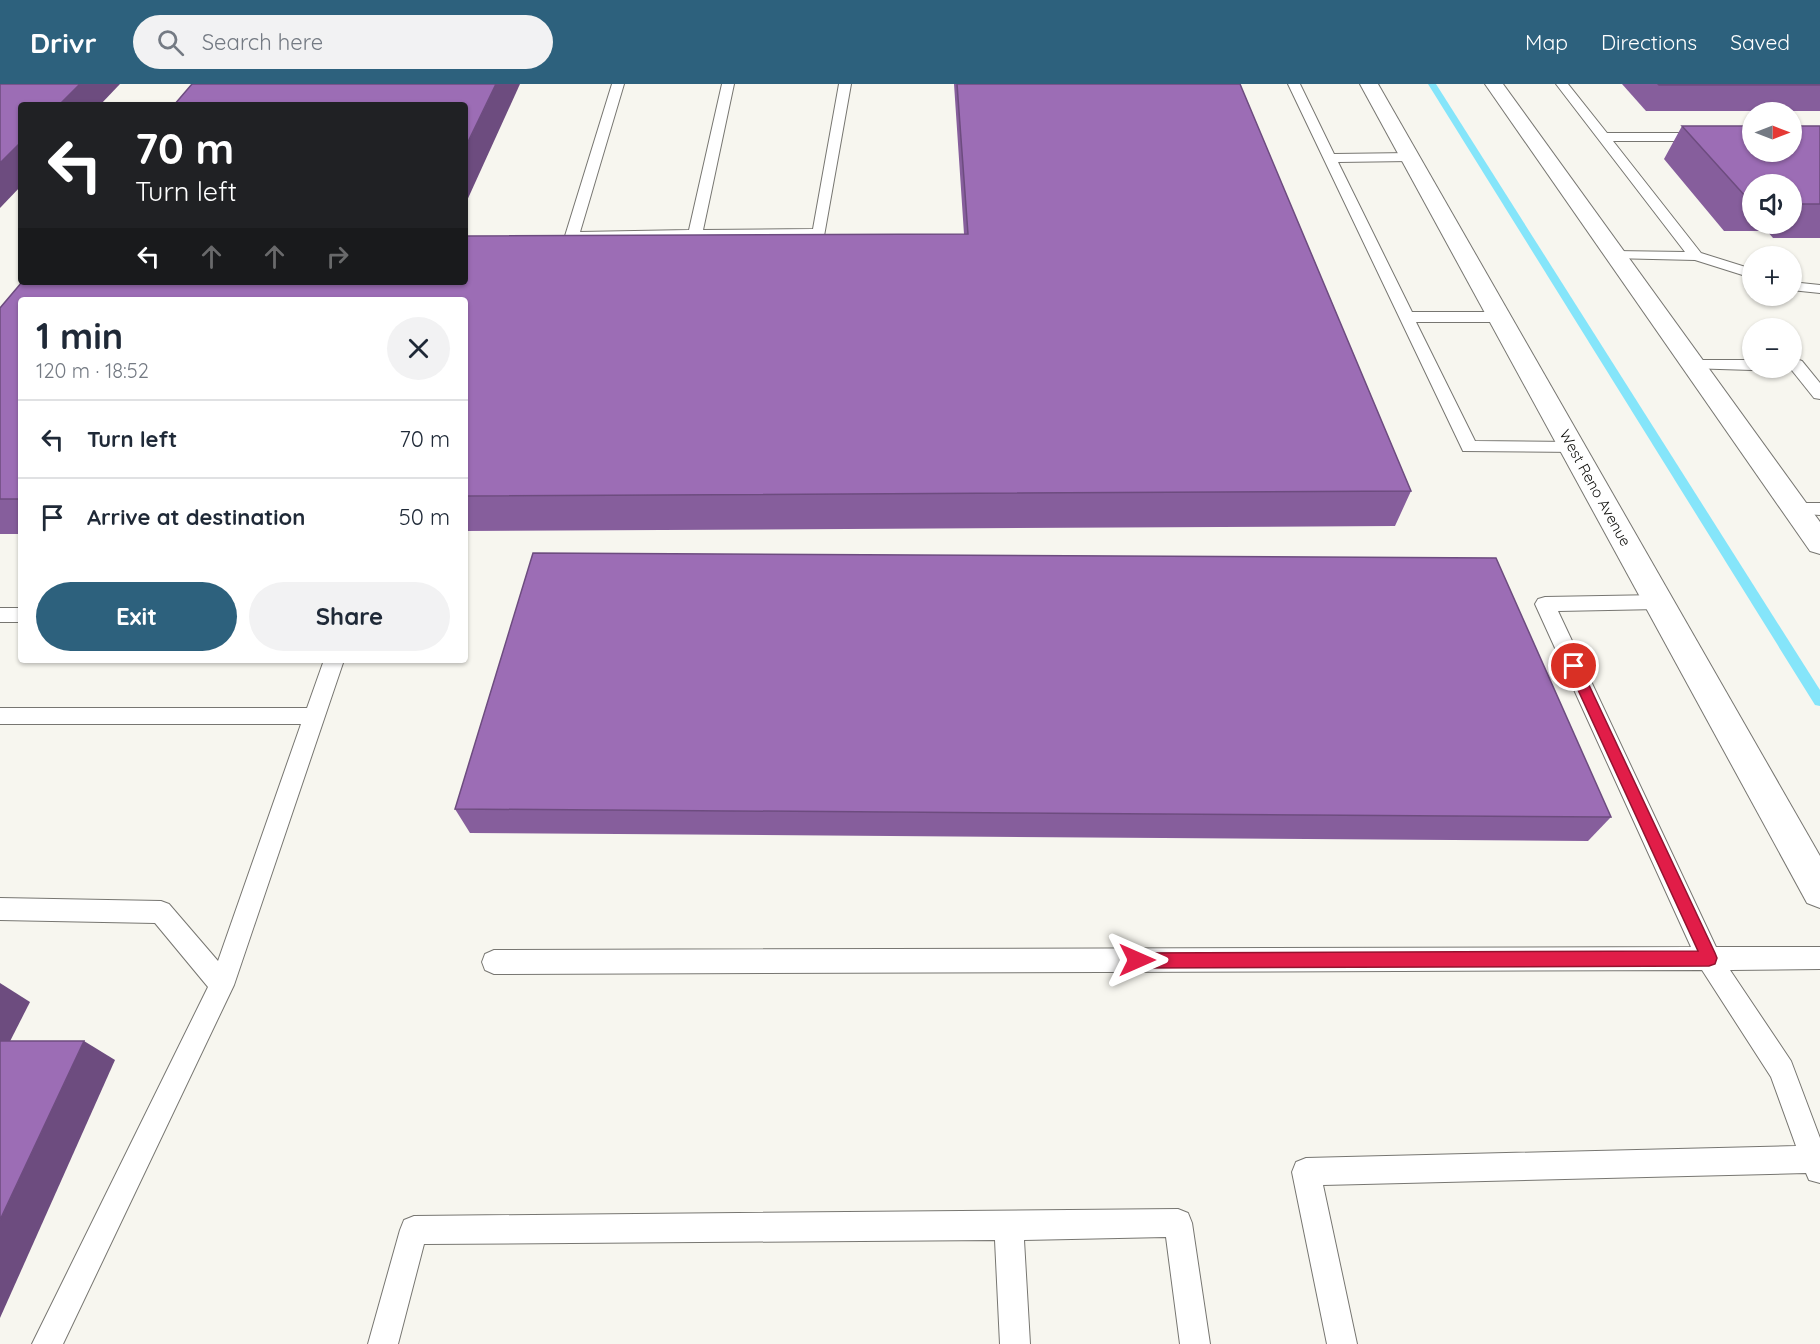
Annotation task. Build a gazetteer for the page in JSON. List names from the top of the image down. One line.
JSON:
{"streets":{"main road":["West Reno Avenue"]},"north":"right","page":{"header":"Drivr","search":"Search here","nav":["Map","Directions","Saved"],"map_buttons":["+","−"],"turn":["70 m","Turn left"],"heading":["1 min","120 m · 18:52"],"list":[{"name":"Turn left","value":"70 m"},{"name":"Arrive at destination","value":"50 m"}],"buttons":["Exit","Share"]}}
